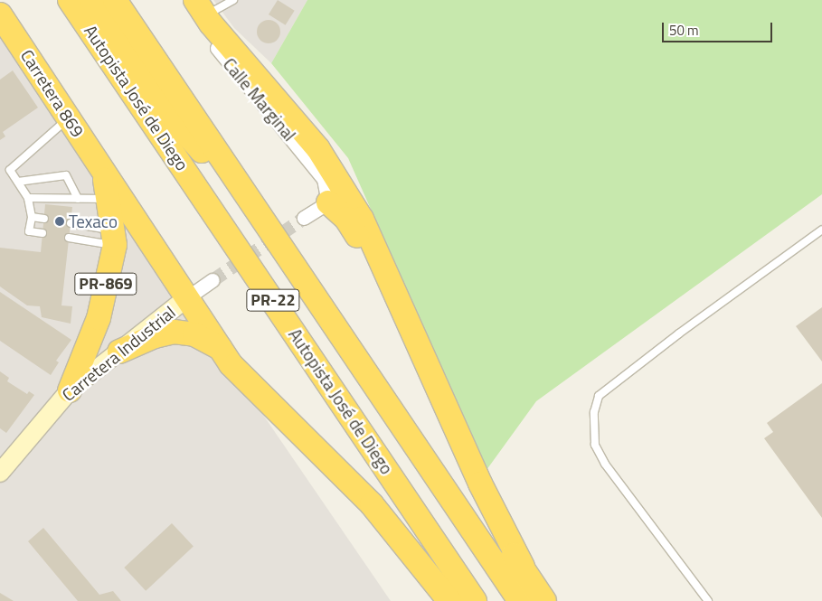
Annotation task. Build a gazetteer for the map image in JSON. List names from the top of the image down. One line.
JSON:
{"streets":{"highway":["Carretera 869","Autopista José de Diego","Calle Marginal","PR-869","PR-22"],"street":["Carretera Industrial"]},"crossings":[["Carretera 869","PR-869"],["Carretera 869","Carretera Industrial"],["PR-869","Carretera Industrial"]],"places":["Texaco"],"scale_bar":"50 m"}
